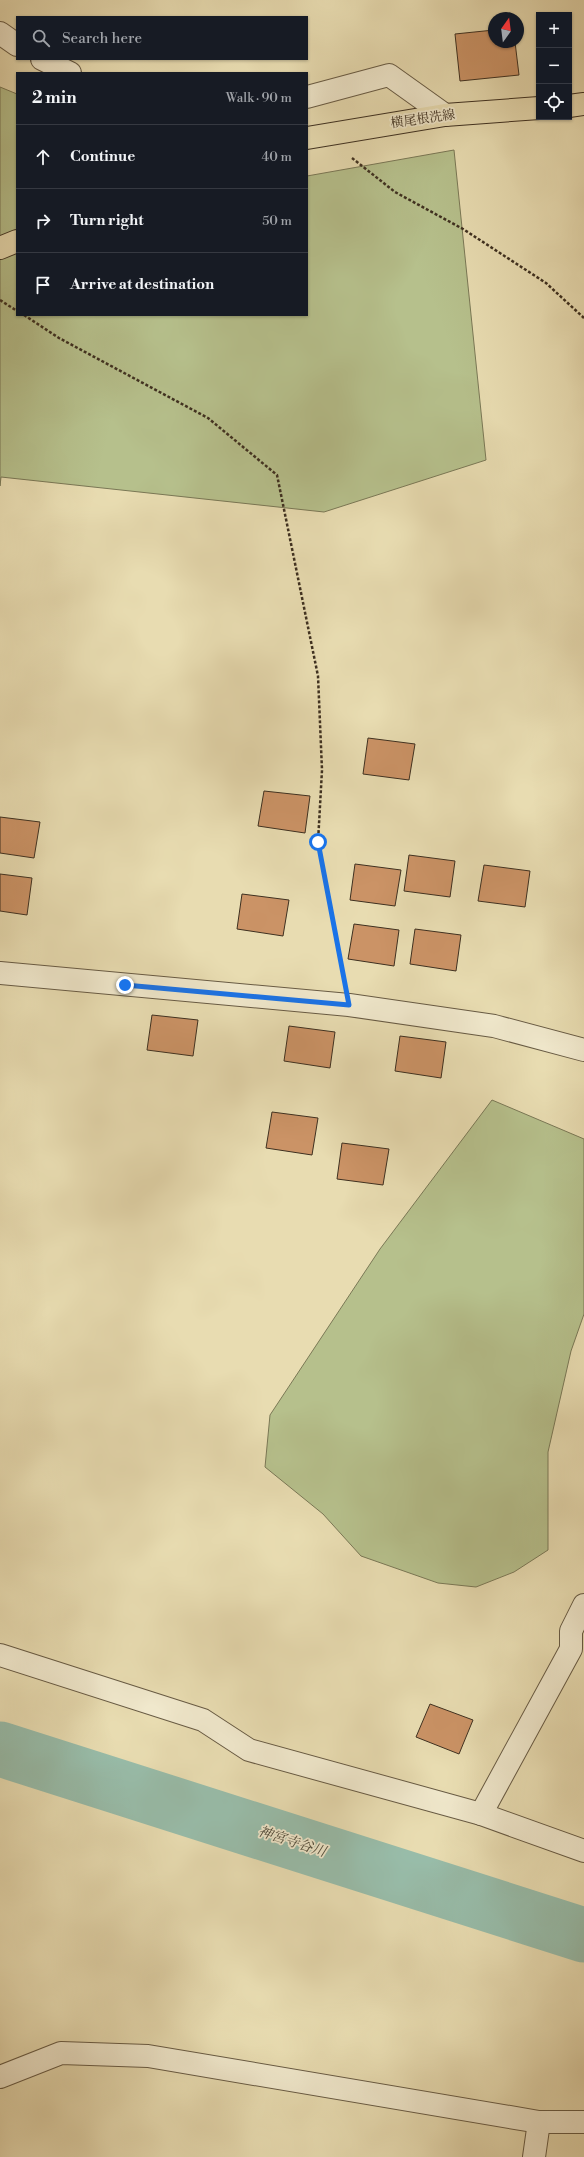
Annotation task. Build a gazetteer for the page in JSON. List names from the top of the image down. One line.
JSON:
{"streets":{"main road":["横尾根洗線"]},"water":["神宮寺谷川"],"north":"top","page":{"map_buttons":["+","−"],"search":"Search here","heading":["2 min","Walk · 90 m"],"list":[["Continue","40 m"],["Turn right","50 m"],"Arrive at destination"]}}
